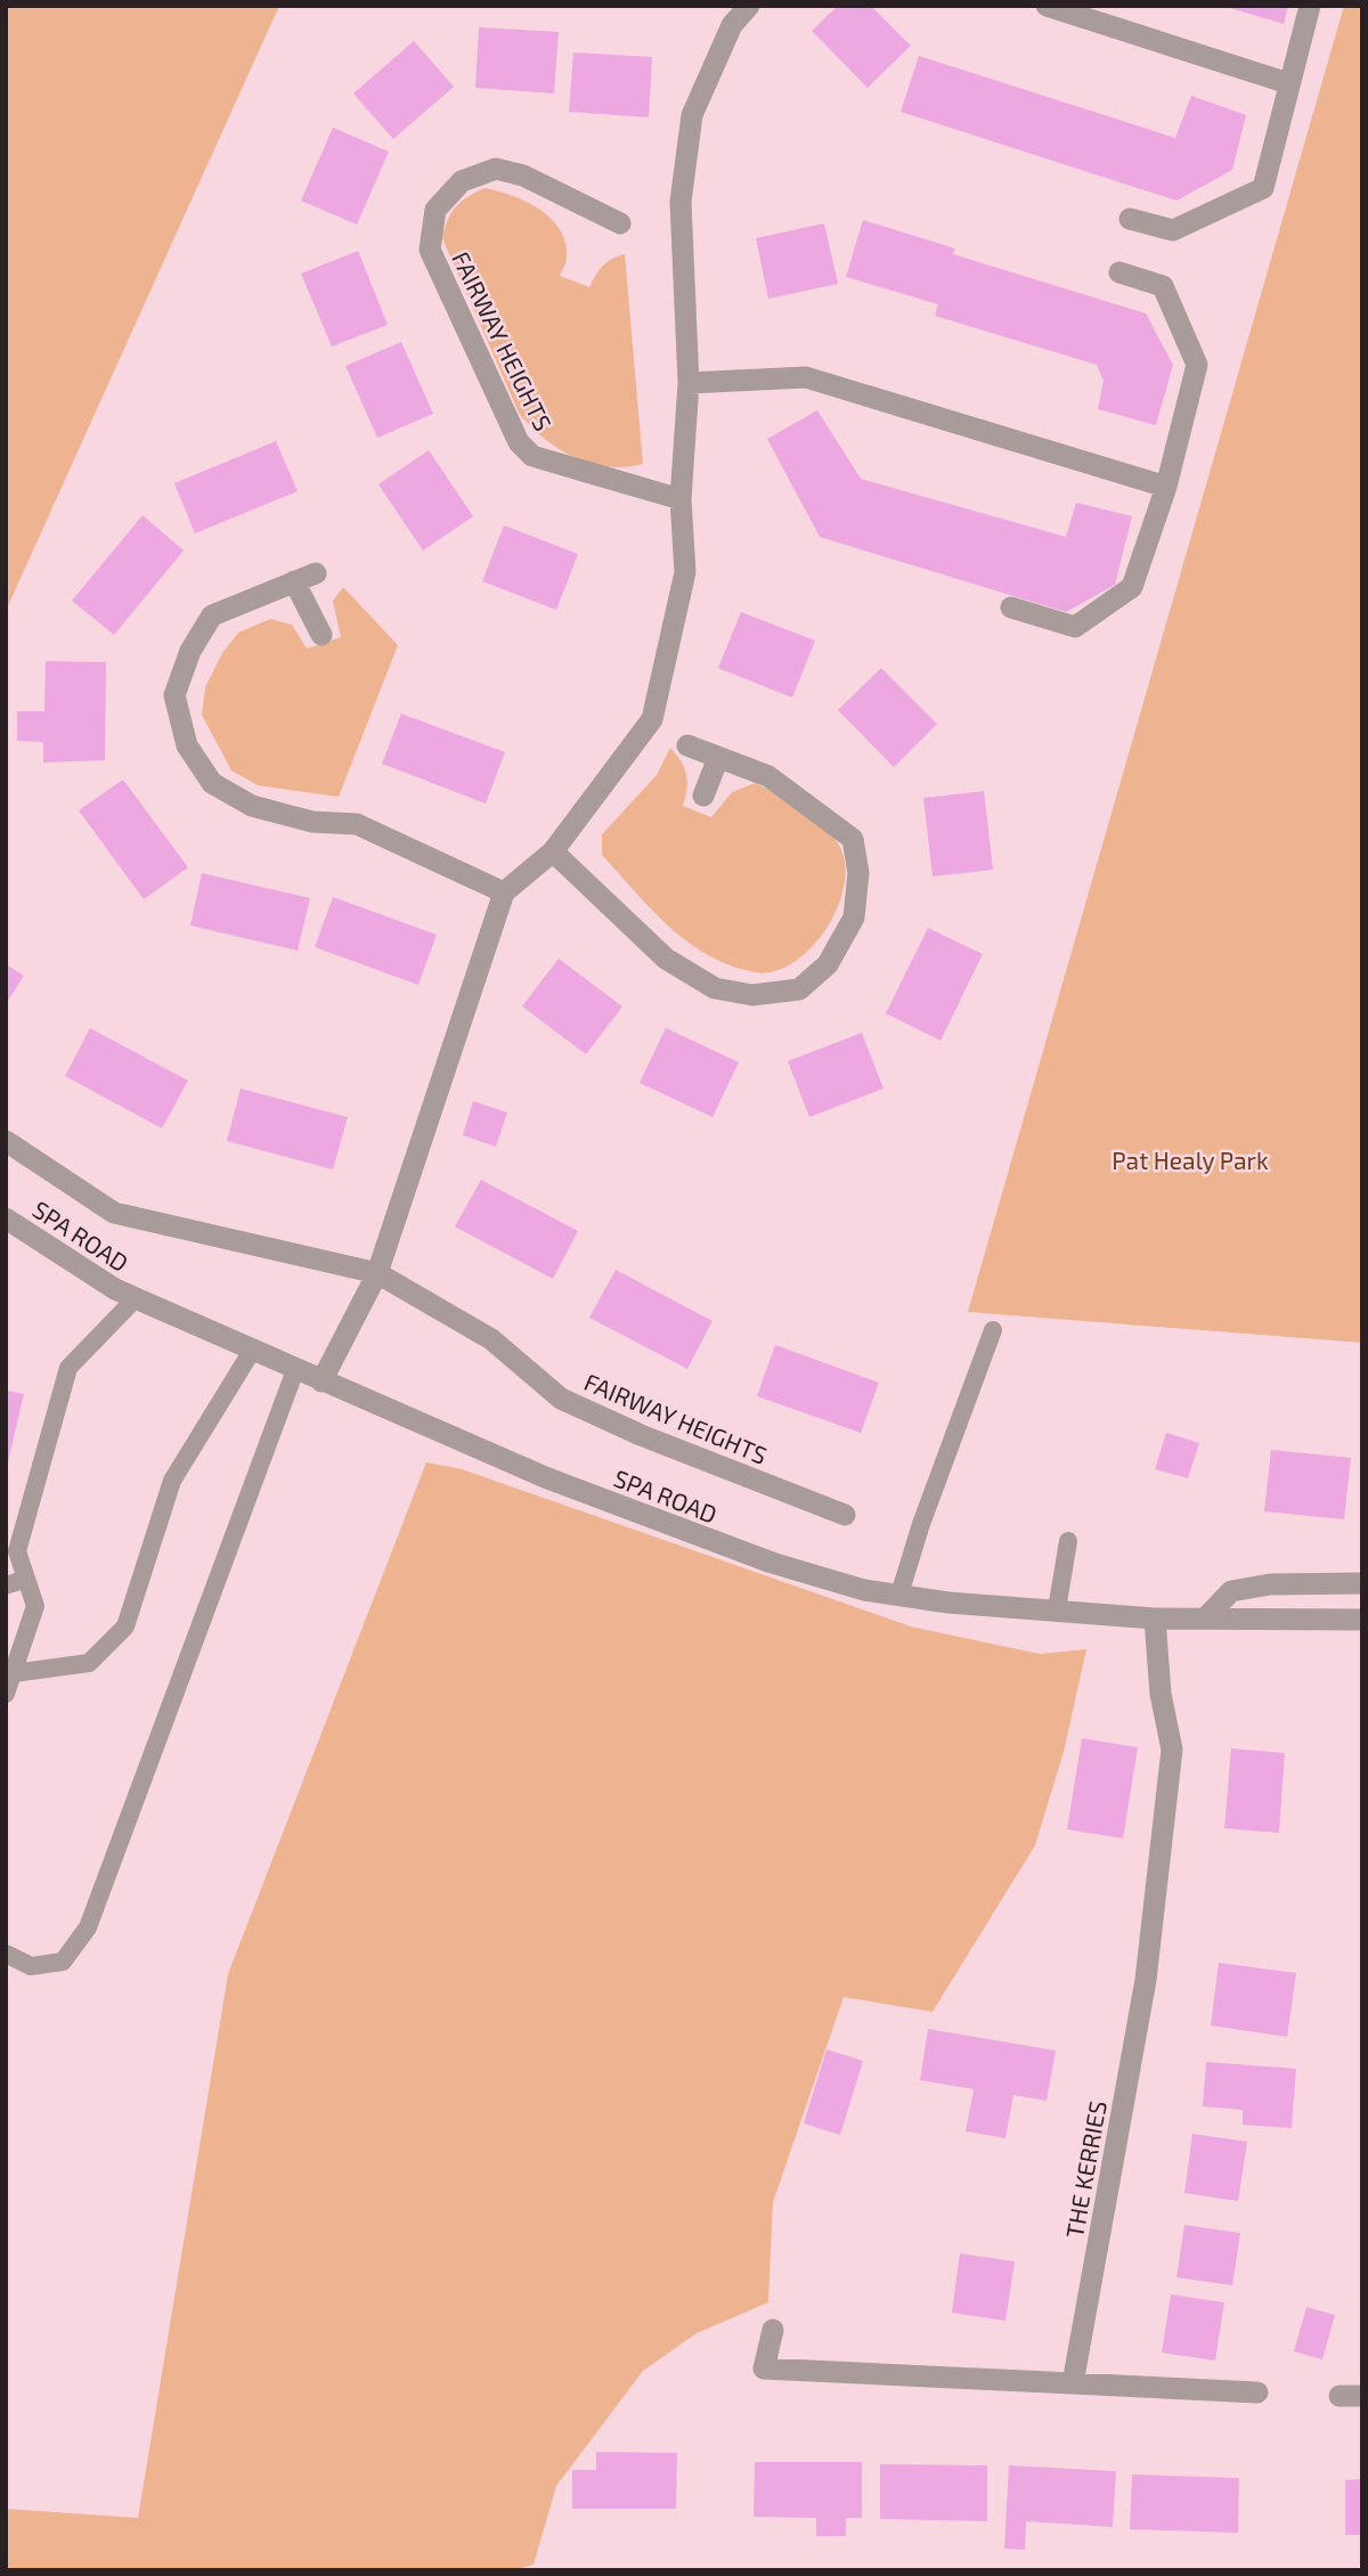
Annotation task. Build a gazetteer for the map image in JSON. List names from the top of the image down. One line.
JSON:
{"streets":{"street":["FAIRWAY HEIGHTS","SPA ROAD","THE KERRIES"]},"crossings":[["SPA ROAD","THE KERRIES"]],"parks":["Pat Healy Park"]}
